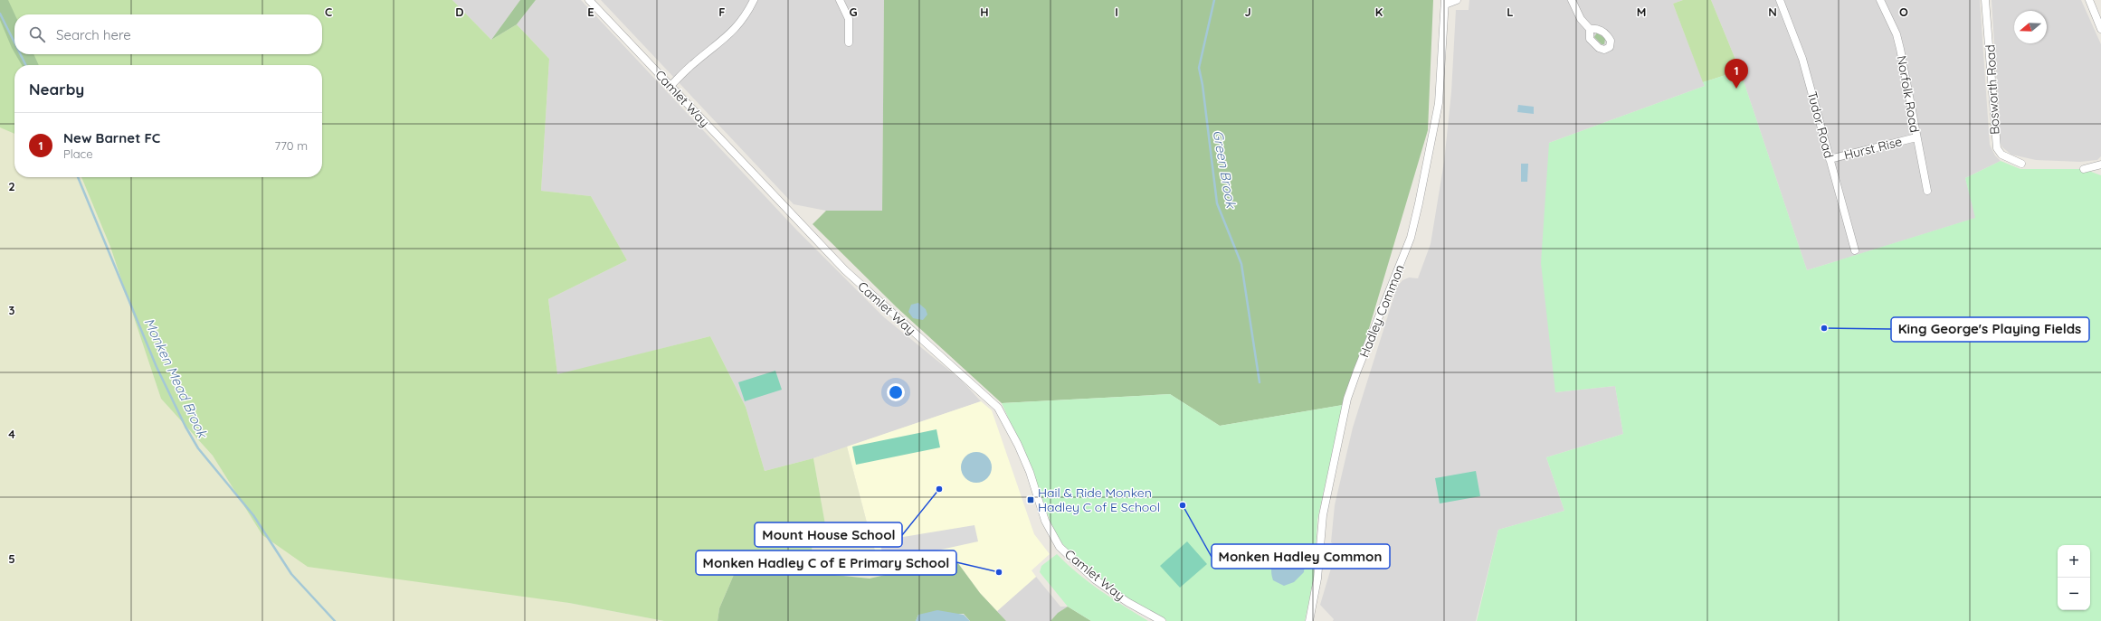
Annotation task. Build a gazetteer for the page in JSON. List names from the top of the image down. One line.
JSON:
{"streets":{"street":["Bosworth Road","Norfolk Road","Camlet Way","Tudor Road","Hurst Rise","Hadley Common"]},"crossings":[["Norfolk Road","Hurst Rise"],["Tudor Road","Hurst Rise"]],"water":["Green Brook","Monken Mead Brook"],"places":{"other":["King George's Playing Fields","Mount House School","Monken Hadley Common","Monken Hadley C of E Primary School"],"transit":["Hail & Ride Monken Hadley C of E School"]},"north":"left","page":{"search":"Search here","pins":"1","heading":"Nearby","list":[{"mark":"1","name":"New Barnet FC","note":"Place","value":"770 m"}],"map_buttons":["+","−"]},"grid":{"columns":["C","D","E","F","G","H","I","J","K","L","M","N","O"],"rows":["2","3","4","5"]}}
